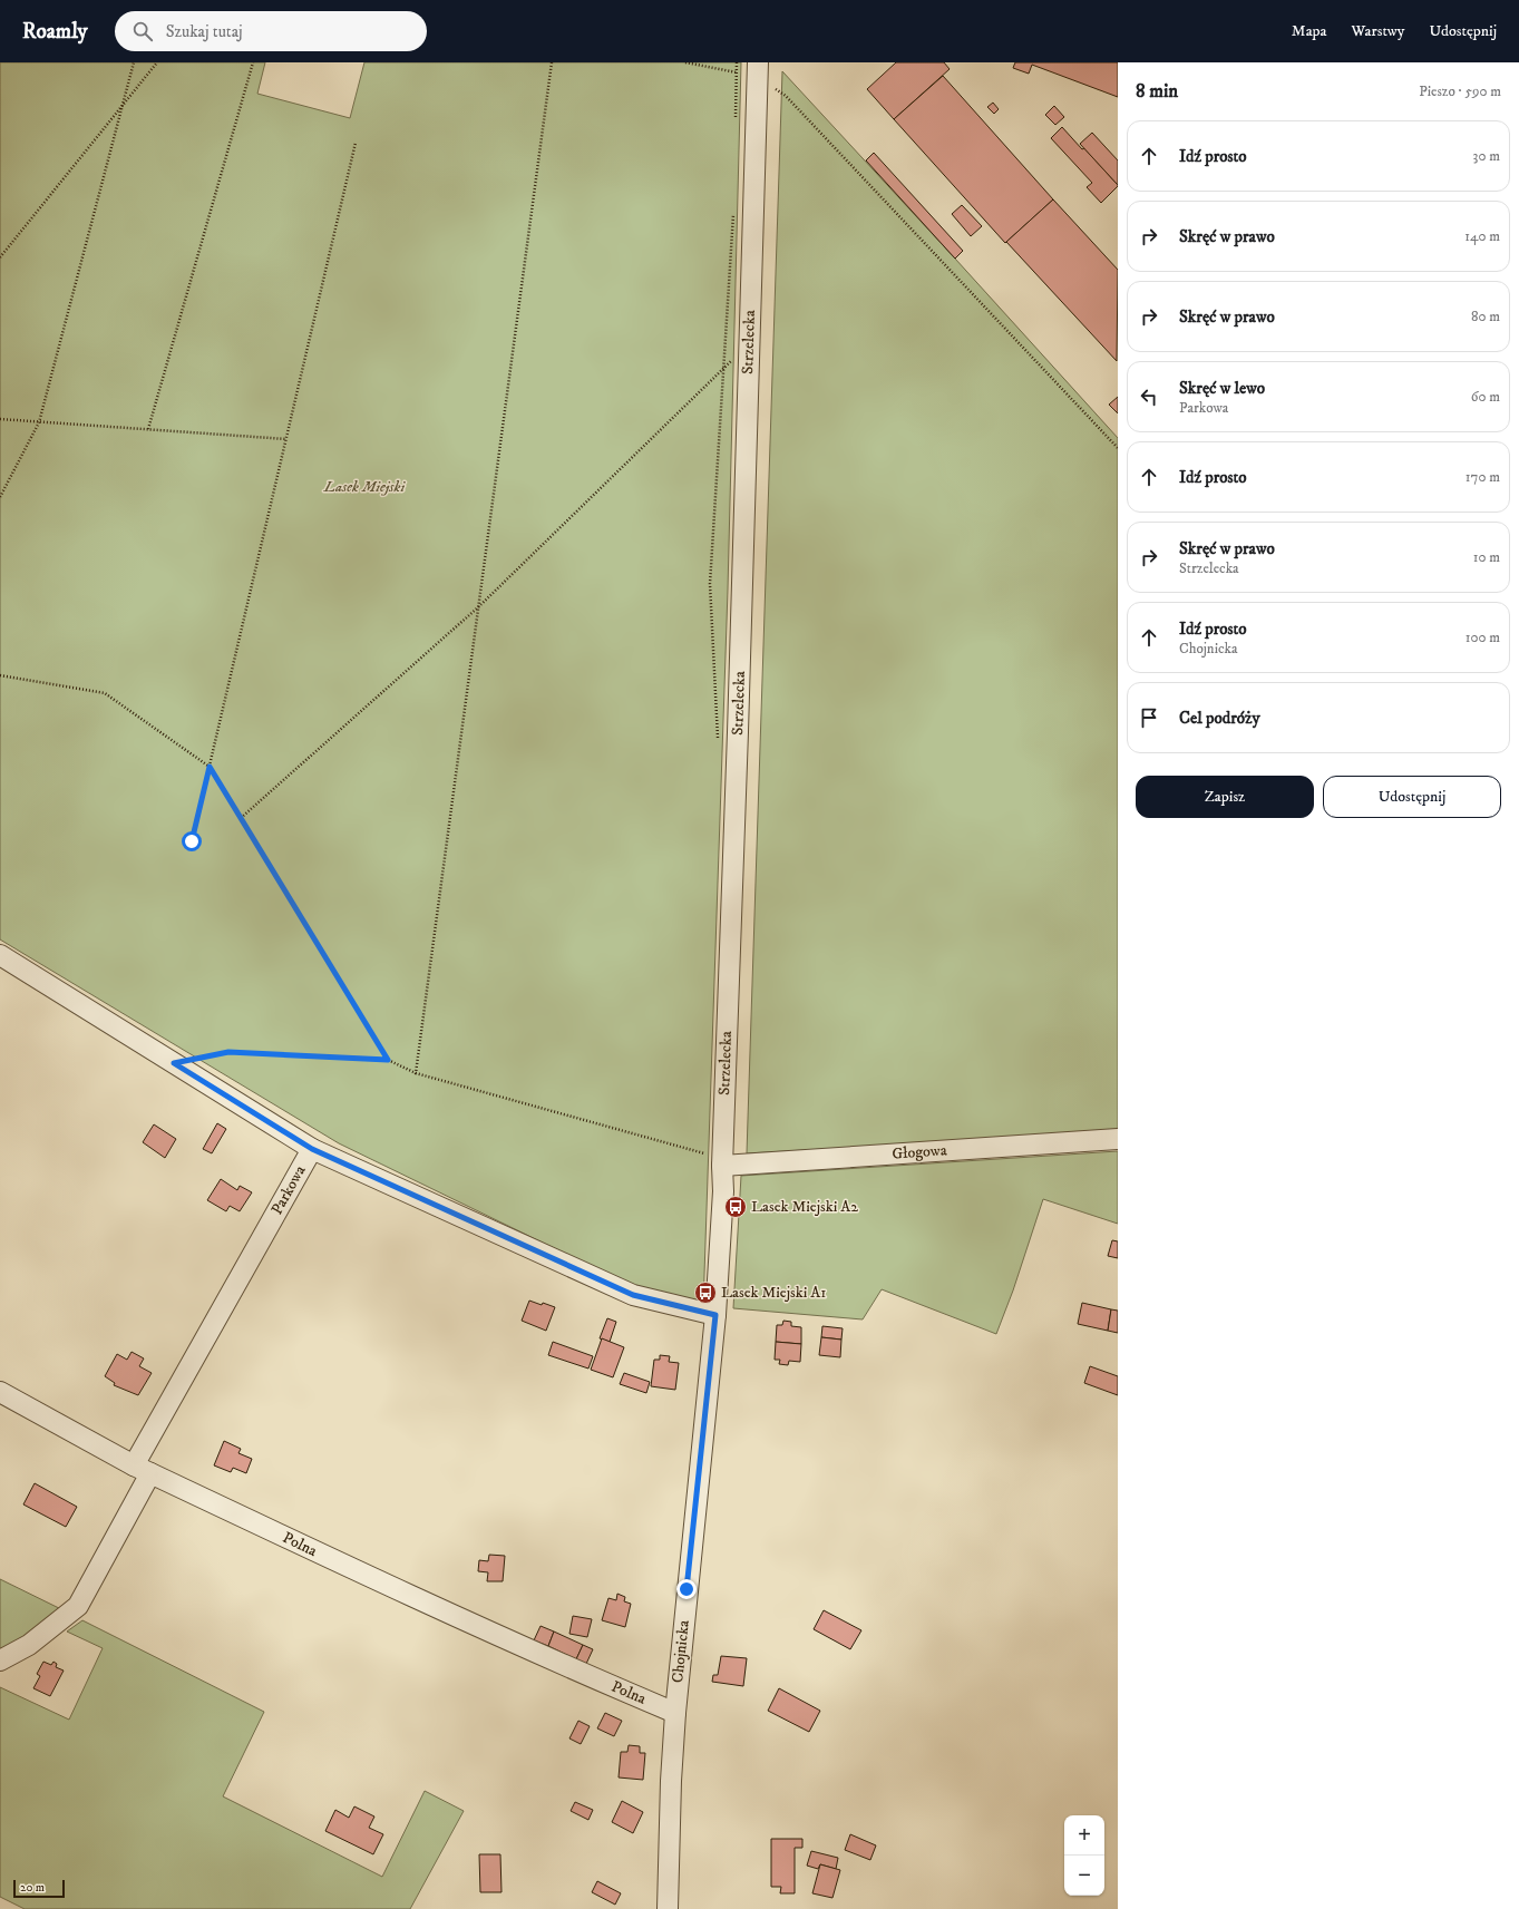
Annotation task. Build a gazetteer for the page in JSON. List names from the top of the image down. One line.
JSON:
{"streets":{"street":["Strzelecka","Głogowa","Parkowa","Polna","Chojnicka"]},"crossings":[["Strzelecka","Głogowa"],["Strzelecka","Chojnicka"],["Parkowa","Polna"],["Polna","Chojnicka"]],"parks":["Lasek Miejski"],"places":{"bus stop":["Lasek Miejski A2","Lasek Miejski A1"]},"scale_bar":"20 m","page":{"header":"Roamly","search":"Szukaj tutaj","nav":["Mapa","Warstwy","Udostępnij"],"heading":["8 min","Pieszo · 590 m"],"list":[["Idź prosto","30 m"],["Skręć w prawo","140 m"],["Skręć w prawo","80 m"],["Skręć w lewo","Parkowa","60 m"],["Idź prosto","170 m"],["Skręć w prawo","Strzelecka","10 m"],["Idź prosto","Chojnicka","100 m"],"Cel podróży"],"buttons":["Zapisz","Udostępnij"],"map_buttons":["+","−"],"scale":"20 m"}}
